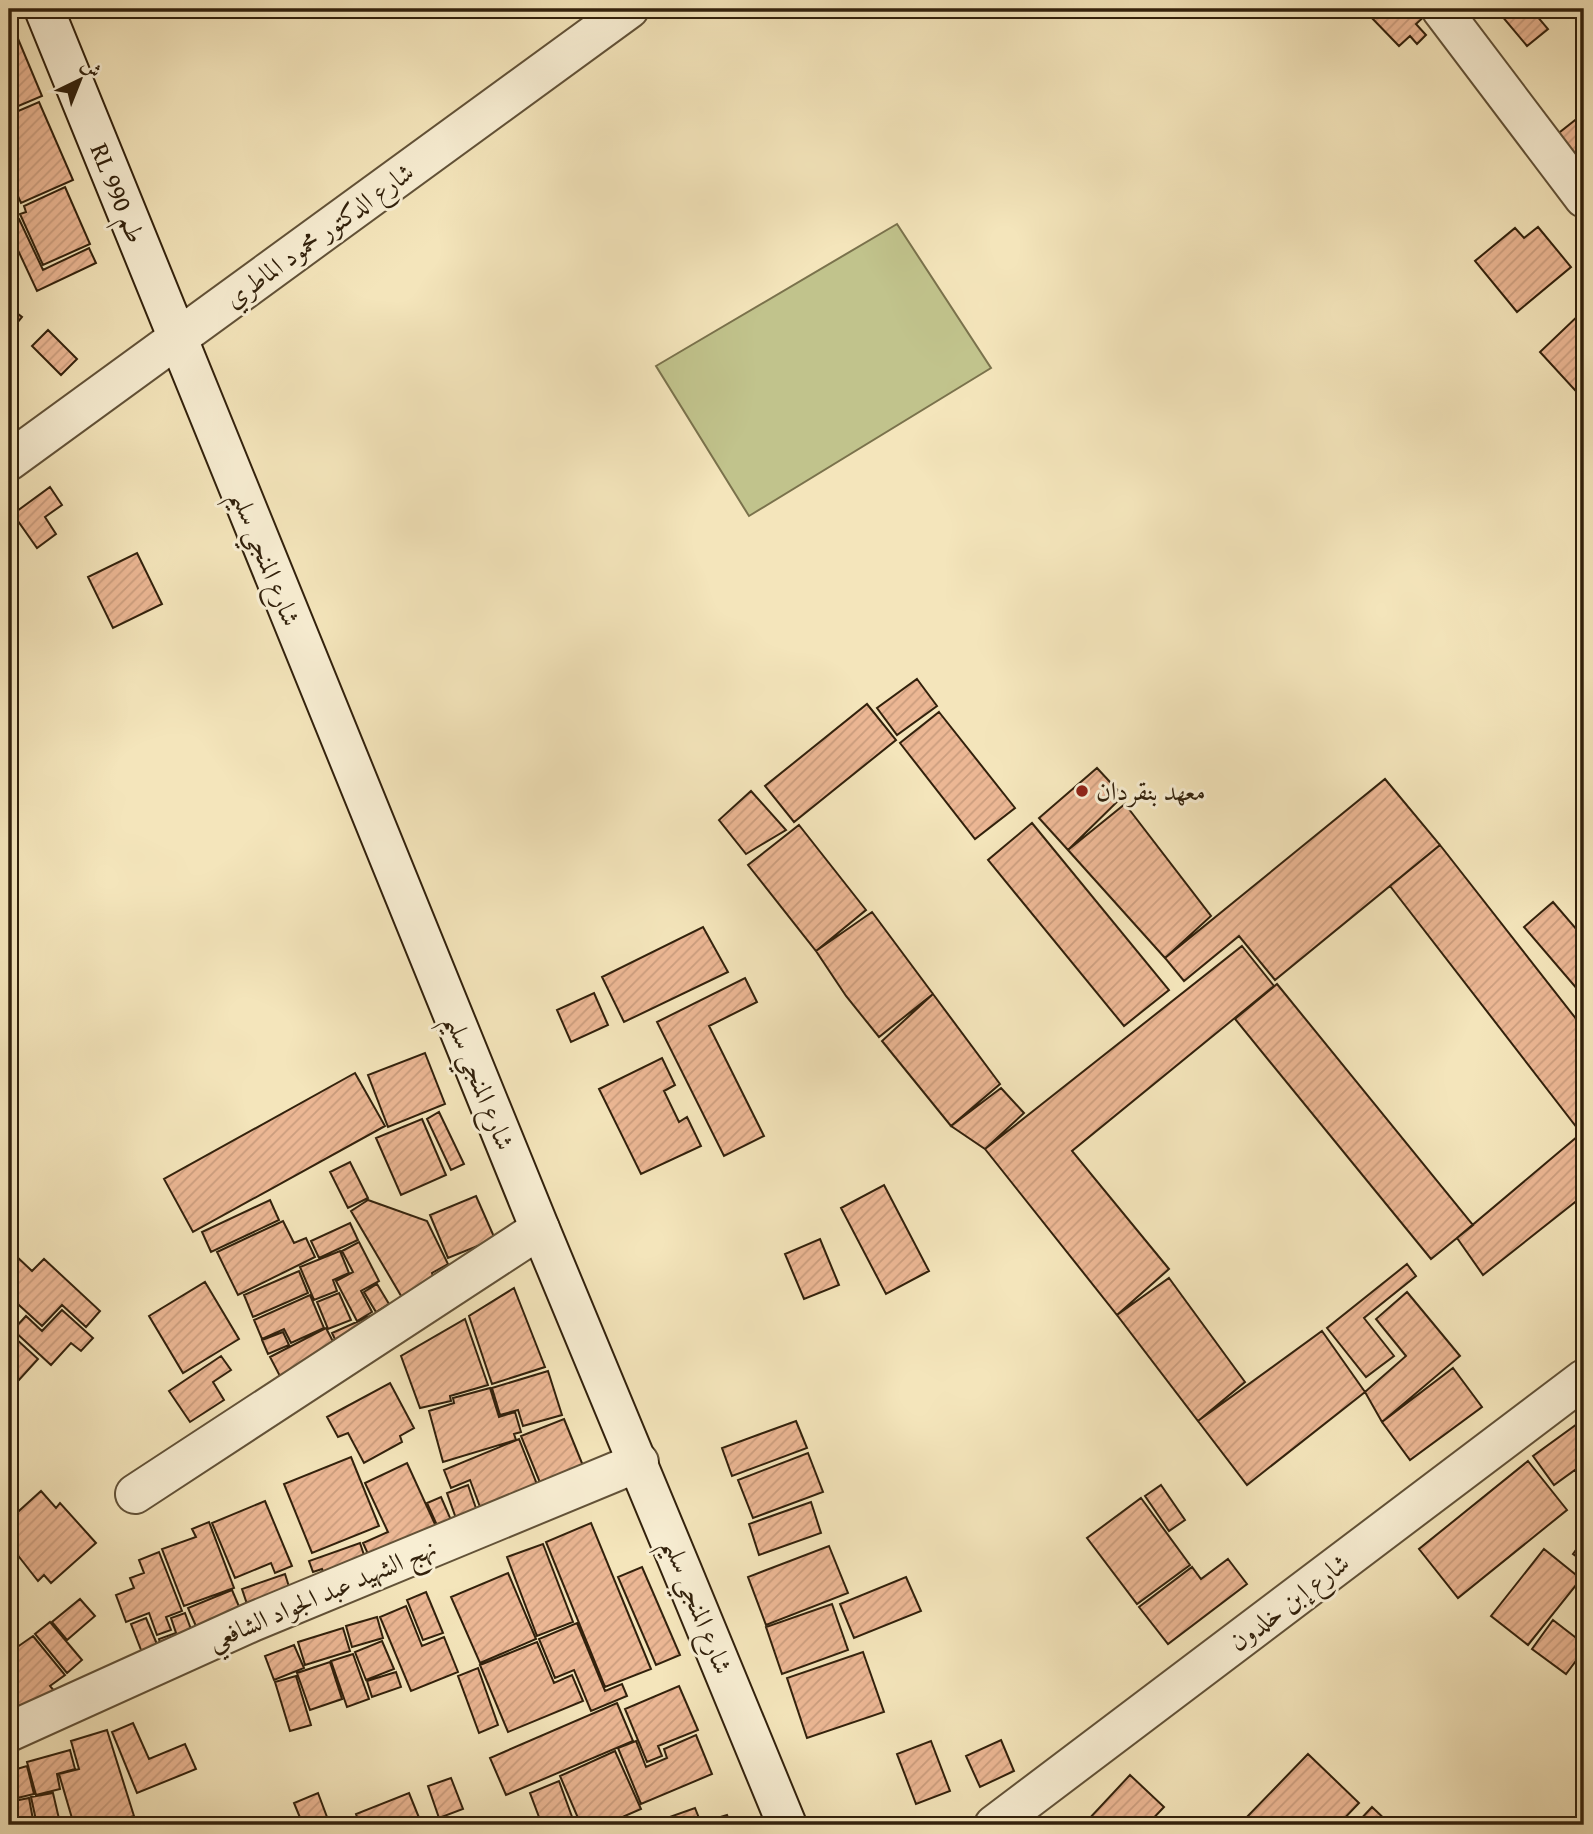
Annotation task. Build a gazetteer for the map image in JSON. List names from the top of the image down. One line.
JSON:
{"streets":{"street":["RL طم 990","شارع الدكتور محمود الماطري","شارع المنجي سليم","نهج الشهيد عبد الجواد الشافعي","شارع إبن خلدون"]},"crossings":[["RL طم 990","شارع الدكتور محمود الماطري"],["RL طم 990","شارع المنجي سليم"],["شارع الدكتور محمود الماطري","شارع المنجي سليم"],["شارع المنجي سليم","نهج الشهيد عبد الجواد الشافعي"]],"places":["معهد بنقردان"],"north":"top right"}
